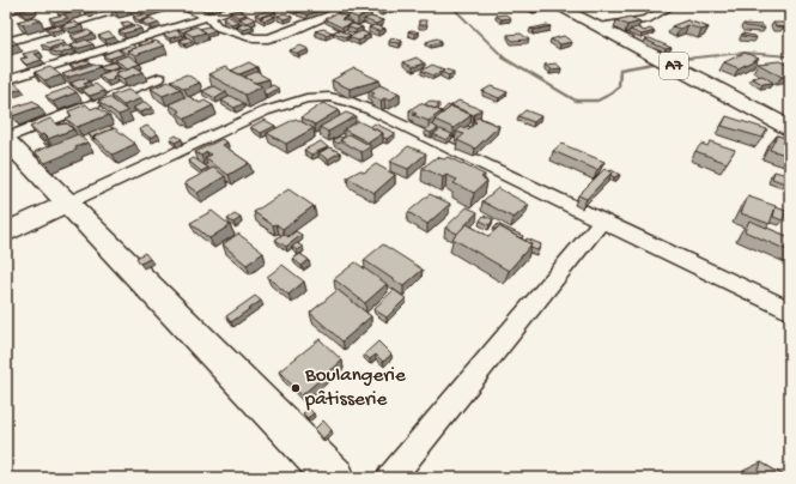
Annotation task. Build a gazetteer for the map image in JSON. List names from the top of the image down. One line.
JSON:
{"streets":{"street":["A7"]},"places":["Boulangerie pâtisserie"]}
